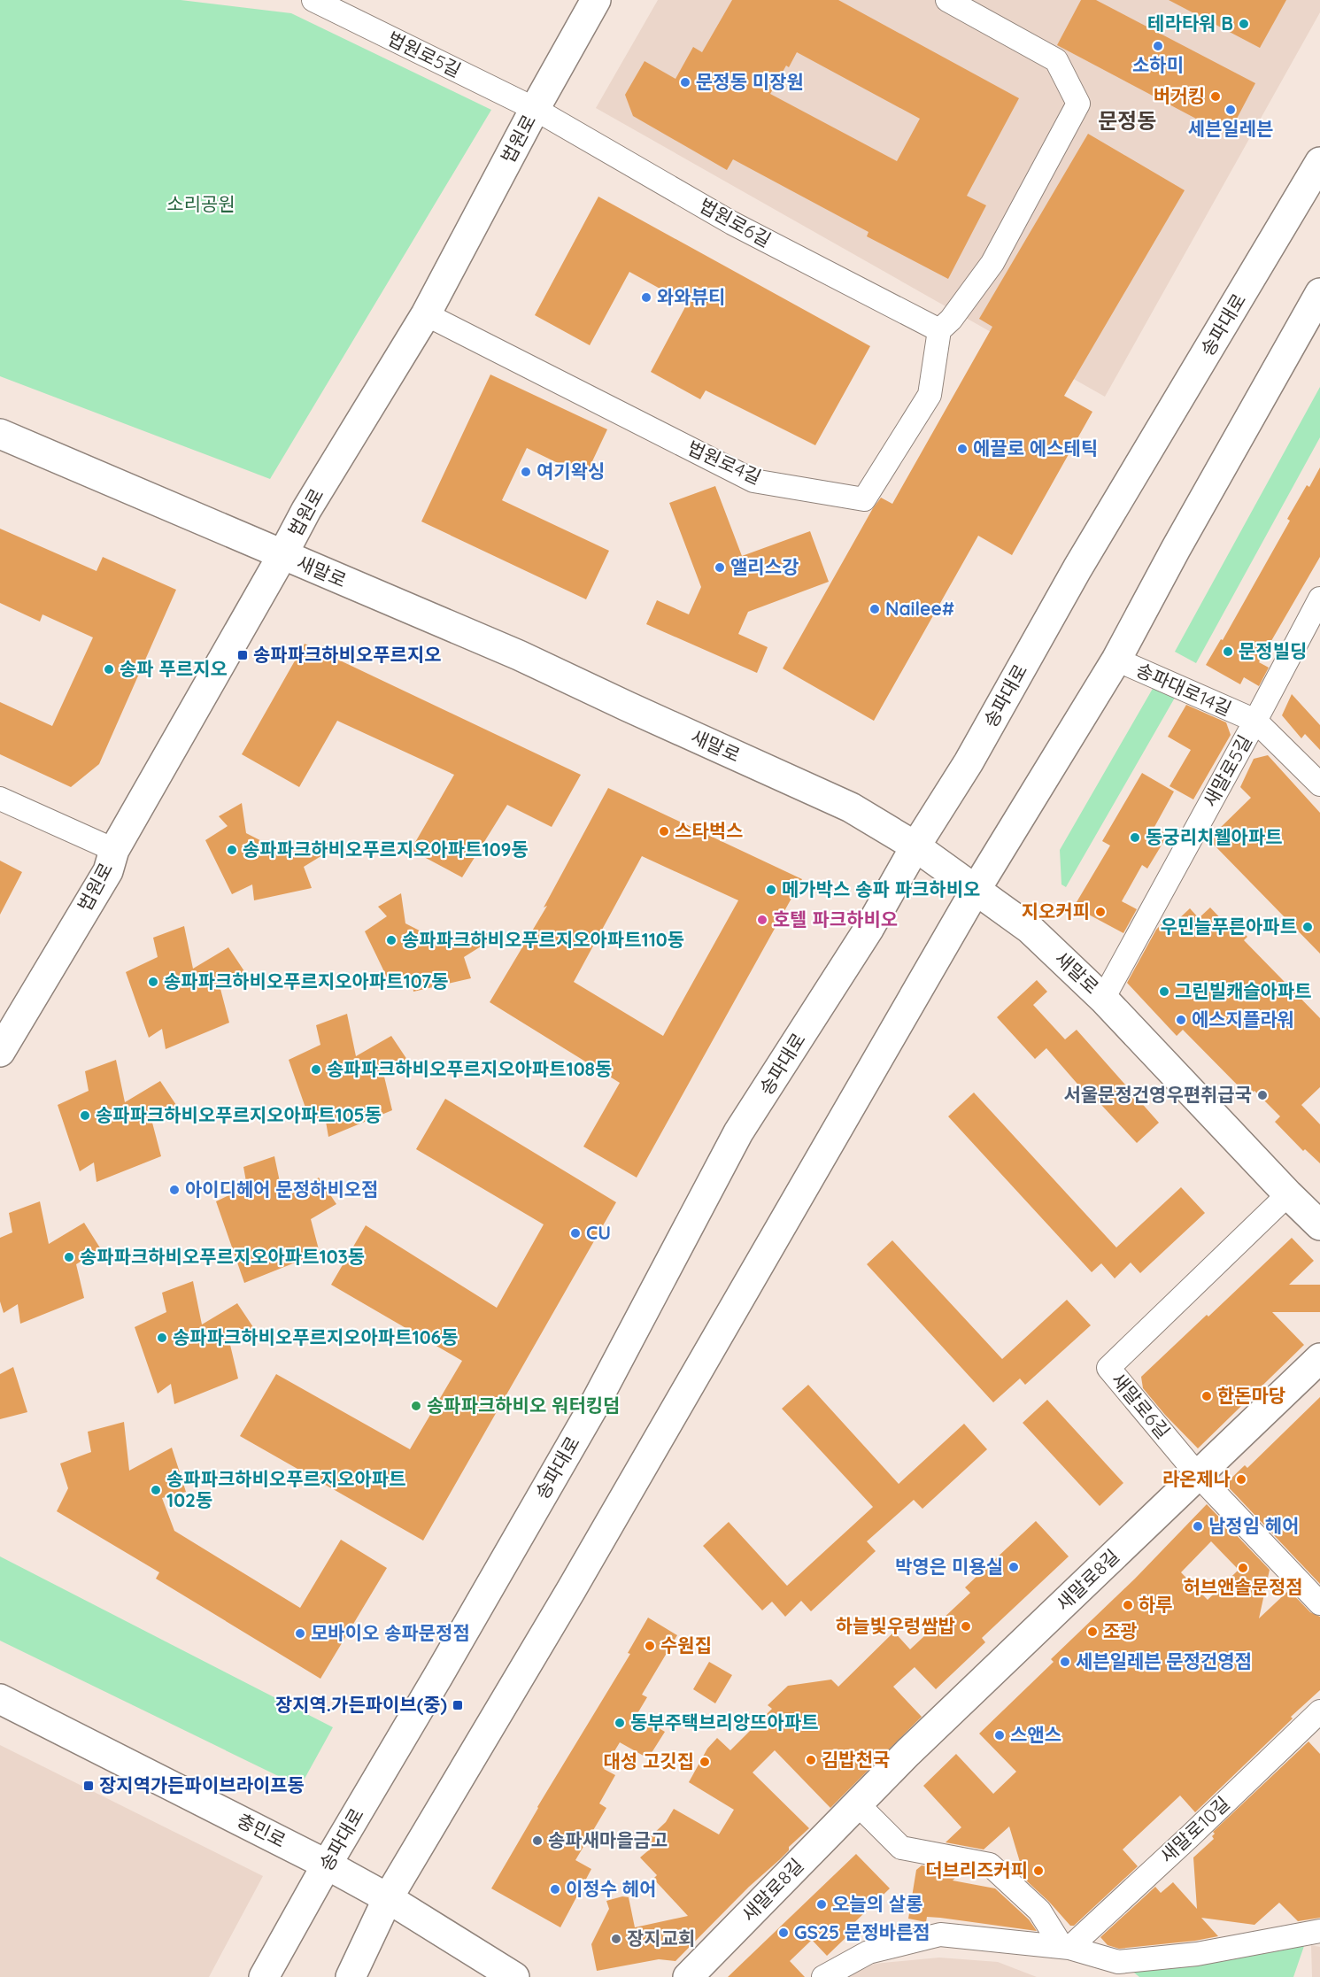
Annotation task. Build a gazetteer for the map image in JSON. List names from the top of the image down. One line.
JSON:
{"streets":{"main road":["법원로","송파대로","새말로","새말로8길","충민로"],"street":["법원로5길","법원로6길","법원로4길","송파대로14길","새말로5길","새말로6길","새말로10길"]},"crossings":[["법원로5길","법원로"],["법원로5길","법원로6길"],["법원로","법원로6길"],["법원로","법원로4길"],["법원로","새말로"],["법원로6길","법원로4길"],["송파대로","새말로"],["송파대로","충민로"],["새말로","새말로5길"],["새말로","새말로6길"],["송파대로14길","새말로5길"],["새말로6길","새말로8길"]],"districts":["문정동"],"parks":["소리공원"],"places":{"other":["테라타워 B","소하미","문정동 미장원","버거킹","세븐일레븐","와와뷰티","에끌로 에스테틱","여기왁싱","앨리스강","Nailee#","문정빌딩","송파 푸르지오","스타벅스","동궁리치웰아파트","송파파크하비오푸르지오아파트109동","메가박스 송파 파크하비오","지오커피","호텔 파크하비오","우민늘푸른아파트","송파파크하비오푸르지오아파트110동","송파파크하비오푸르지오아파트107동","그린빌캐슬아파트","에스지플라워","송파파크하비오푸르지오아파트108동","서울문정건영우편취급국","송파파크하비오푸르지오아파트105동","아이디헤어 문정하비오점","CU","송파파크하비오푸르지오아파트103동","송파파크하비오푸르지오아파트106동","한돈마당","송파파크하비오 워터킹덤","라온제나","송파파크하비오푸르지오아파트 102동","남정임 헤어","박영은 미용실","허브앤솔문정점","하루","하늘빛우렁쌈밥","조광","모바이오 송파문정점","수원집","세븐일레븐 문정건영점","동부주택브리앙뜨아파트","스앤스","김밥천국","대성 고깃집","송파새마을금고","더브리즈커피","이정수 헤어","오늘의 살롱","GS25 문정바른점","장지교회"],"transit":["송파파크하비오푸르지오","장지역.가든파이브(중)","장지역가든파이브라이프동"]}}
